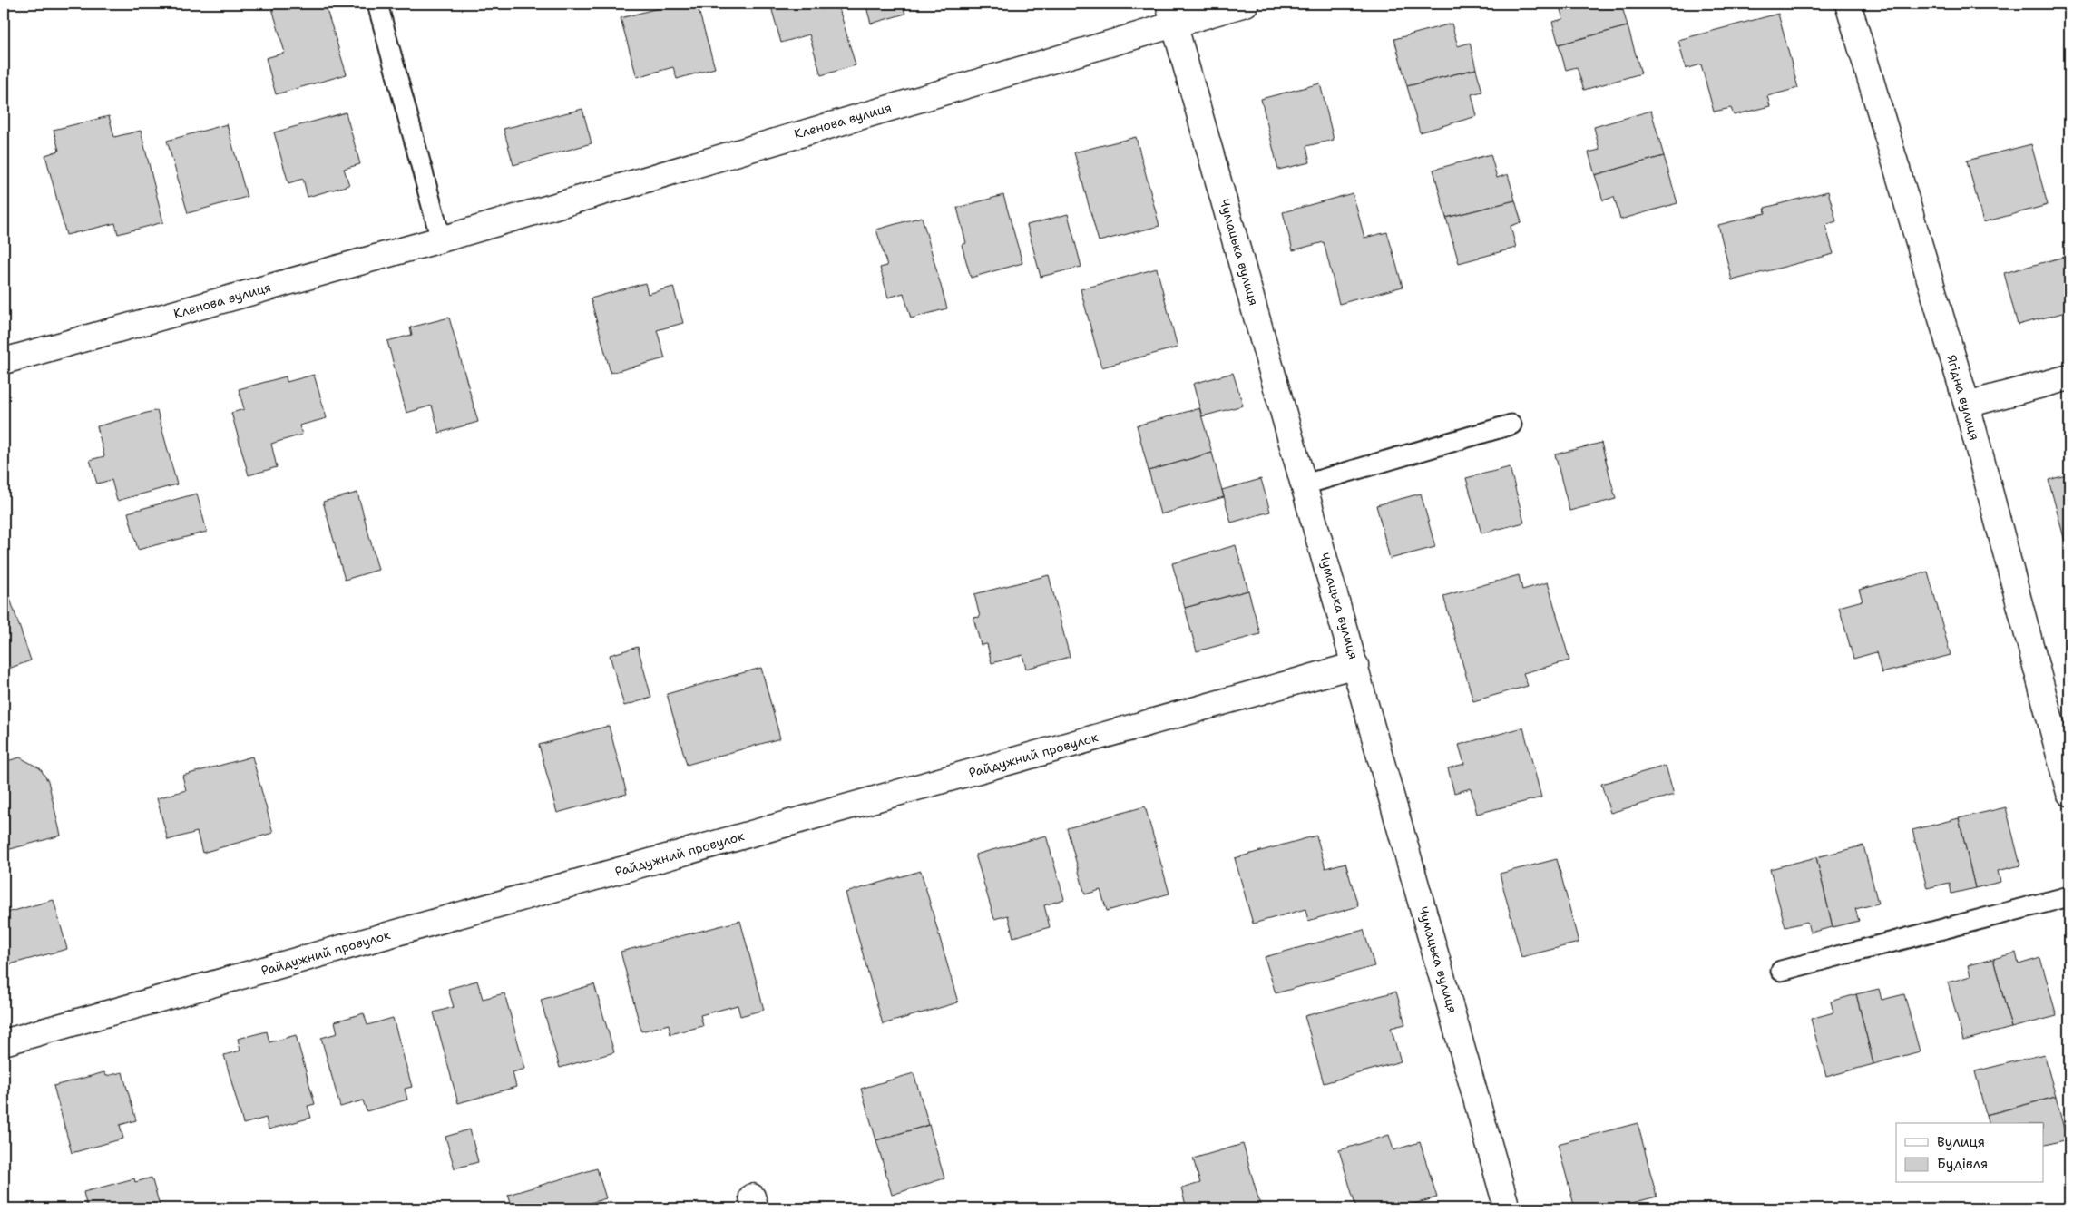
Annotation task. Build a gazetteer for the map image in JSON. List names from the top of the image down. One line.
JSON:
{"streets":{"street":["Кленова вулиця","Чумацька вулиця","Ягідна вулиця","Райдужний провулок"]},"crossings":[["Кленова вулиця","Чумацька вулиця"],["Чумацька вулиця","Райдужний провулок"]],"legend":["Вулиця","Будівля"]}
